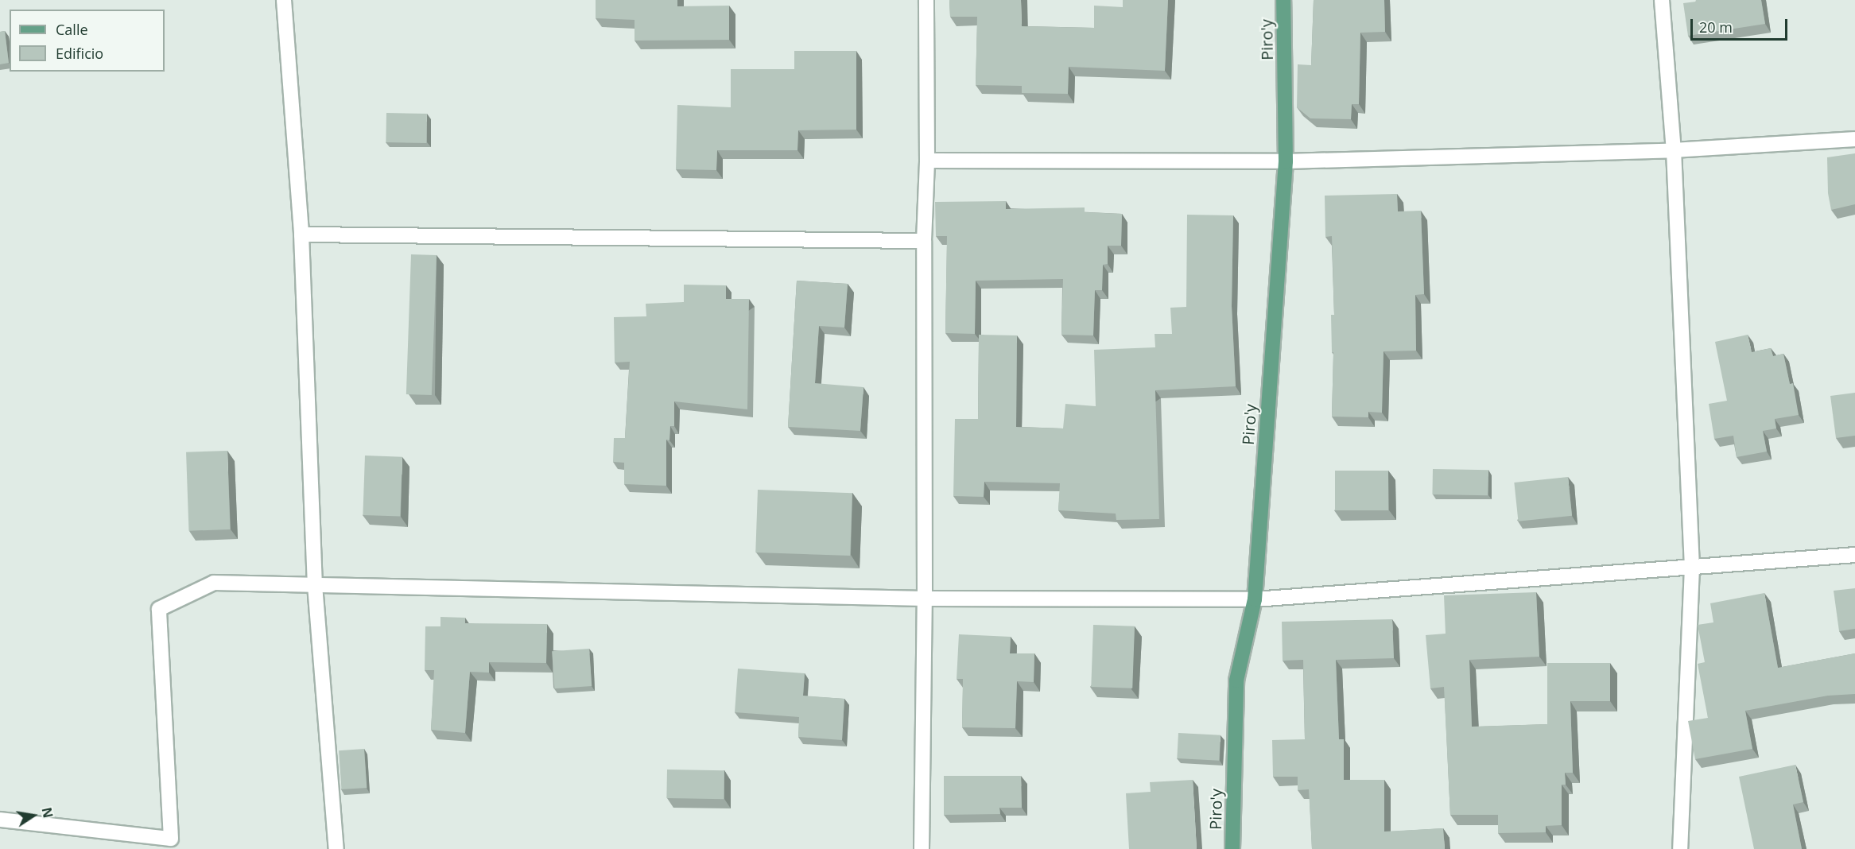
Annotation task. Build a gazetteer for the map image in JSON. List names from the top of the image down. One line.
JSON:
{"streets":{"main road":["Piro'y"]},"legend":["Calle","Edificio"],"scale_bar":"20 m","north":"right"}
